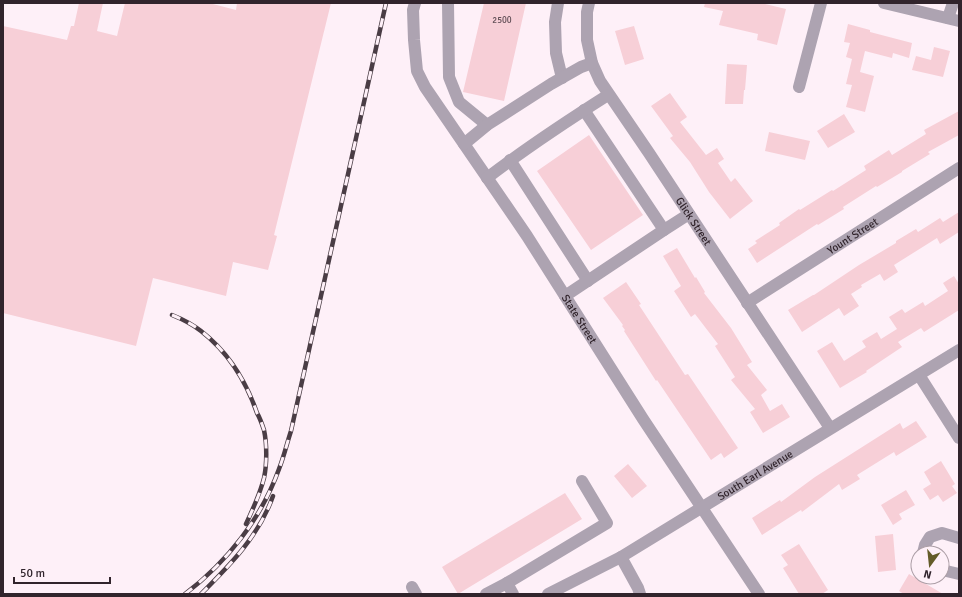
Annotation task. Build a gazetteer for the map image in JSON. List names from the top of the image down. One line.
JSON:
{"streets":{"street":["Glick Street","Yount Street","State Street","South Earl Avenue"]},"crossings":[["Glick Street","Yount Street"],["Glick Street","South Earl Avenue"],["State Street","South Earl Avenue"]],"house_numbers":["2500"],"scale_bar":"50 m","north":"bottom"}
